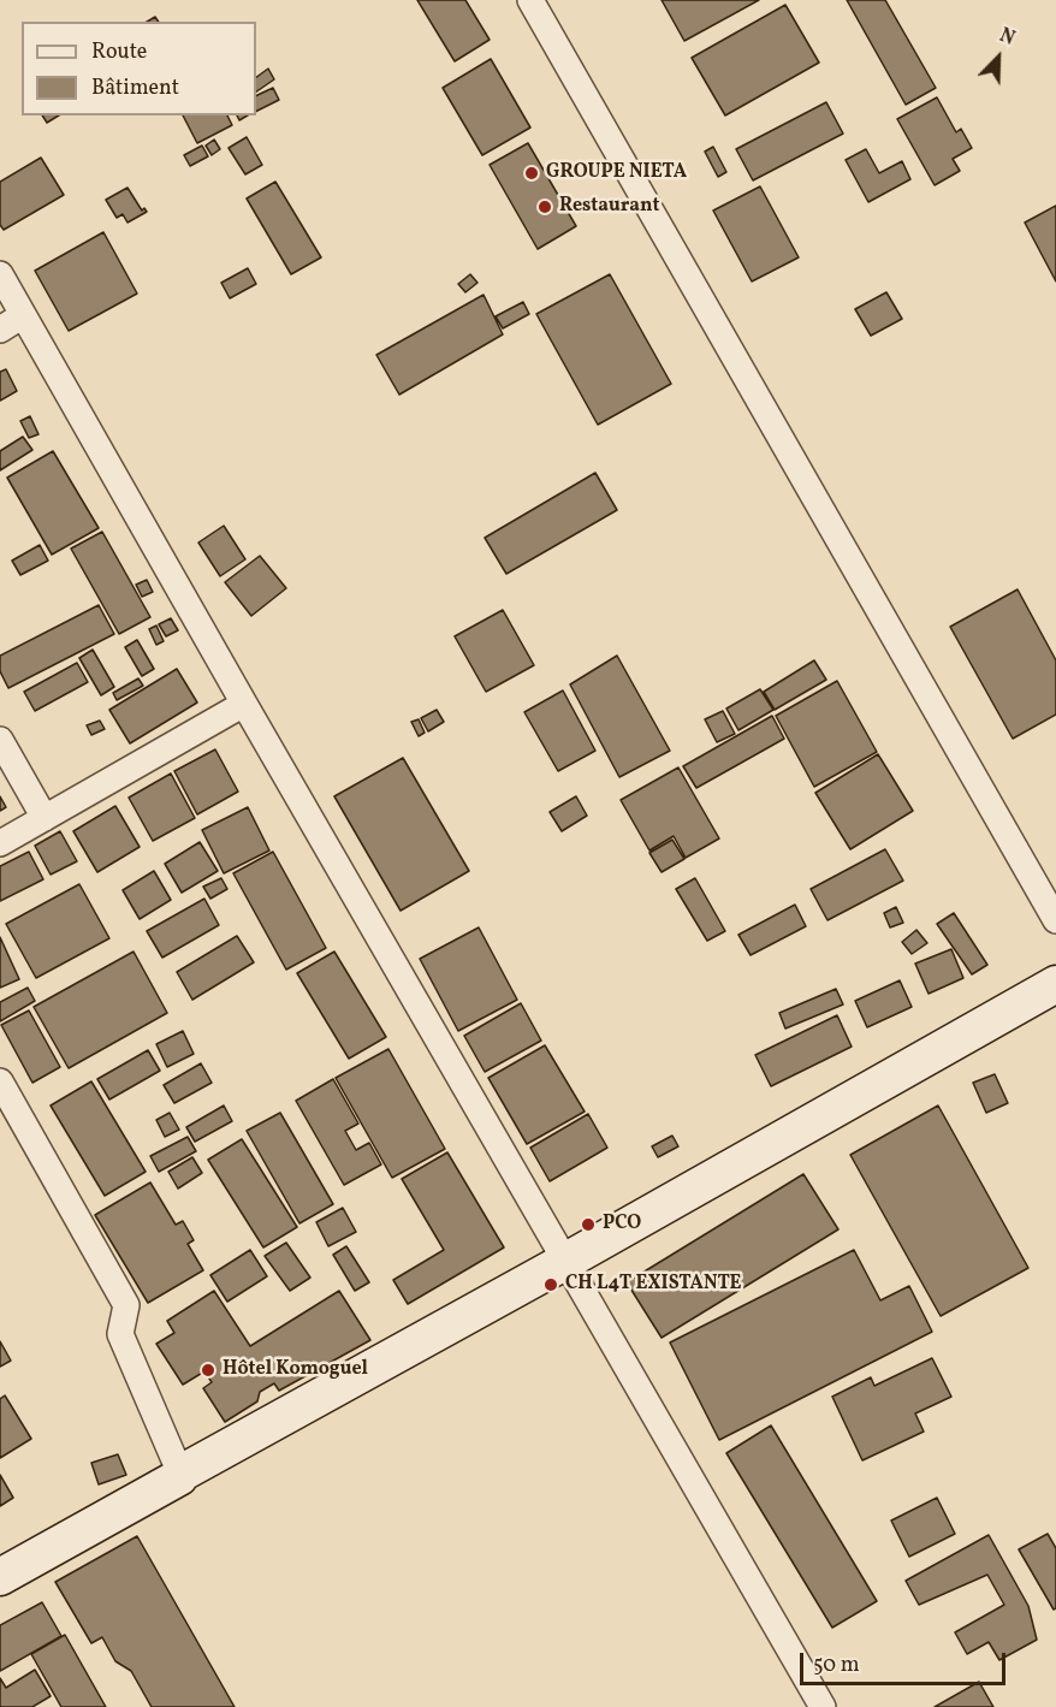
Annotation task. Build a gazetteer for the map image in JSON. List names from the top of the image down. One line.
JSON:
{"places":["GROUPE NIETA","Restaurant","PCO","CH L4T EXISTANTE","Hôtel Komoguel"],"legend":["Route","Bâtiment"],"scale_bar":"50 m","north":"top right"}
